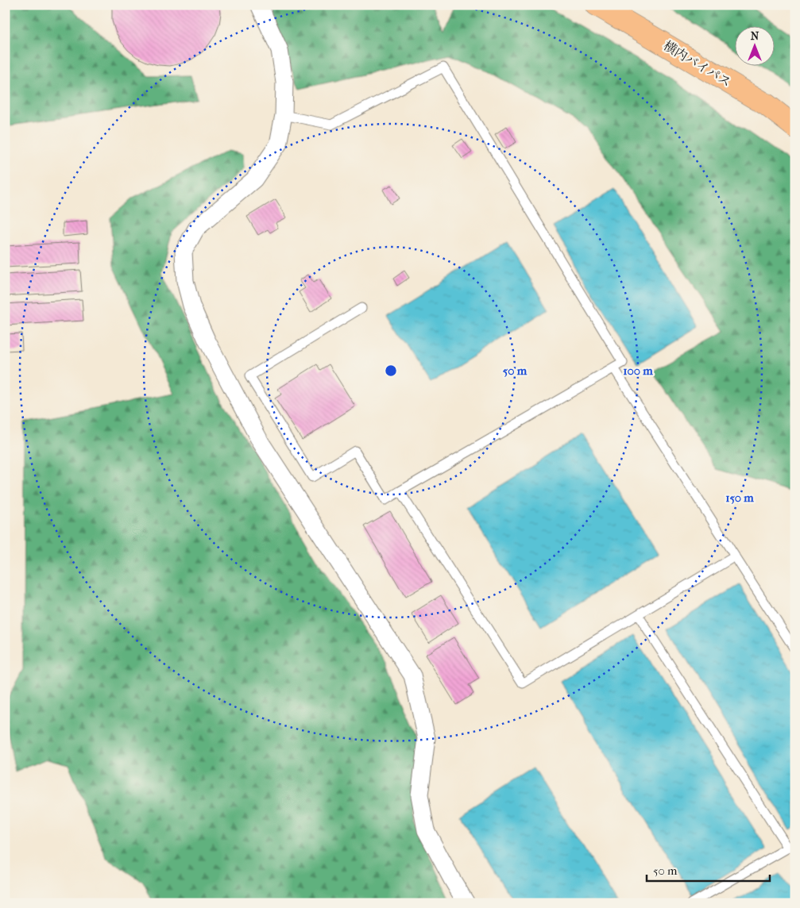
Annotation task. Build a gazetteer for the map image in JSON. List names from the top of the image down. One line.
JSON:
{"streets":{"highway":["横内バイパス"]},"scale_bar":"50 m","north":"top","rings":["50 m","100 m","150 m"]}
